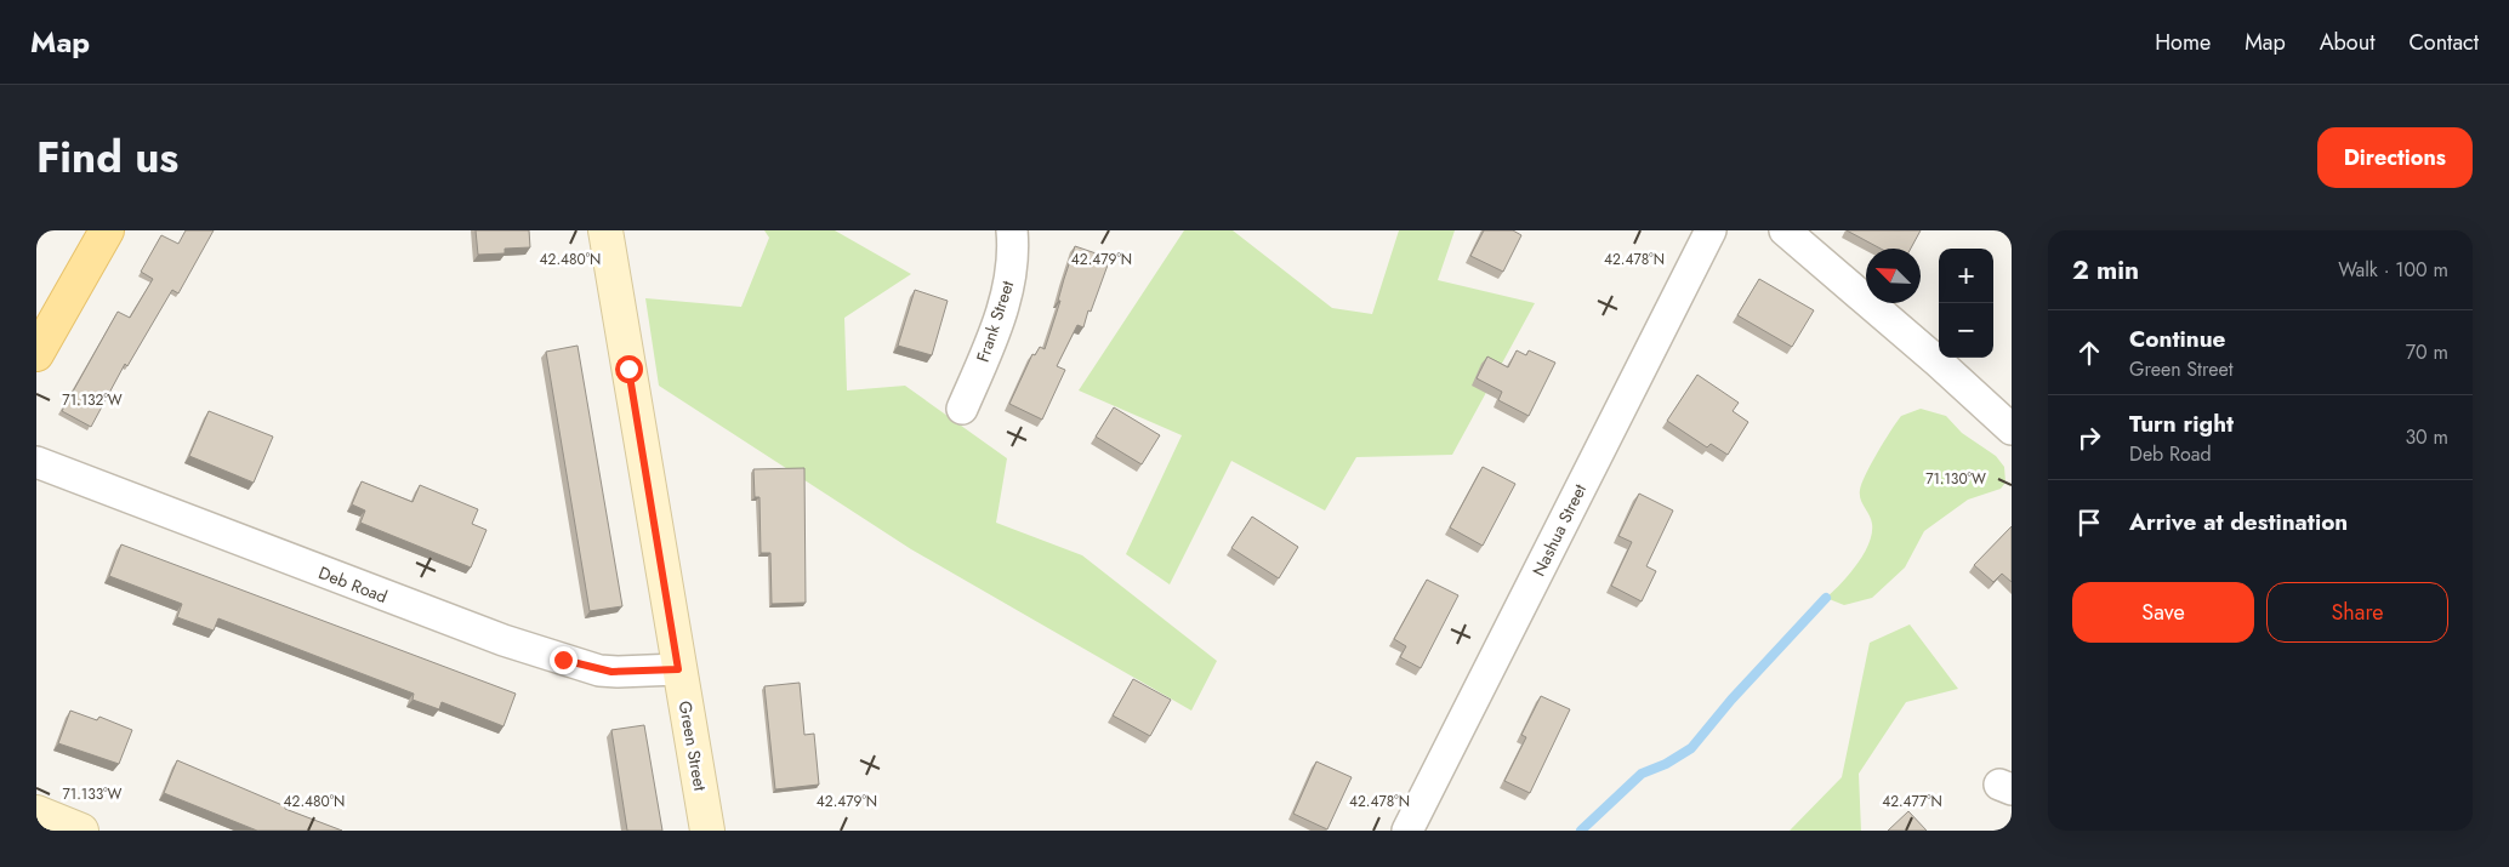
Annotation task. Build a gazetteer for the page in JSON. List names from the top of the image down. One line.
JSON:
{"streets":{"street":["Frank Street","Nashua Street","Deb Road","Green Street"]},"crossings":[["Deb Road","Green Street"]],"north":"top left","page":{"header":"Map","nav":["Home","Map","About","Contact"],"title":"Find us","buttons":["Directions",["Save","Share"]],"heading":["2 min","Walk · 100 m"],"map_buttons":["+","−"],"list":[["Continue","Green Street","70 m"],["Turn right","Deb Road","30 m"],"Arrive at destination"]},"coordinates":["42.480°N","42.478°N","42.479°N","71.132°W","71.130°W","71.133°W","42.477°N"]}
